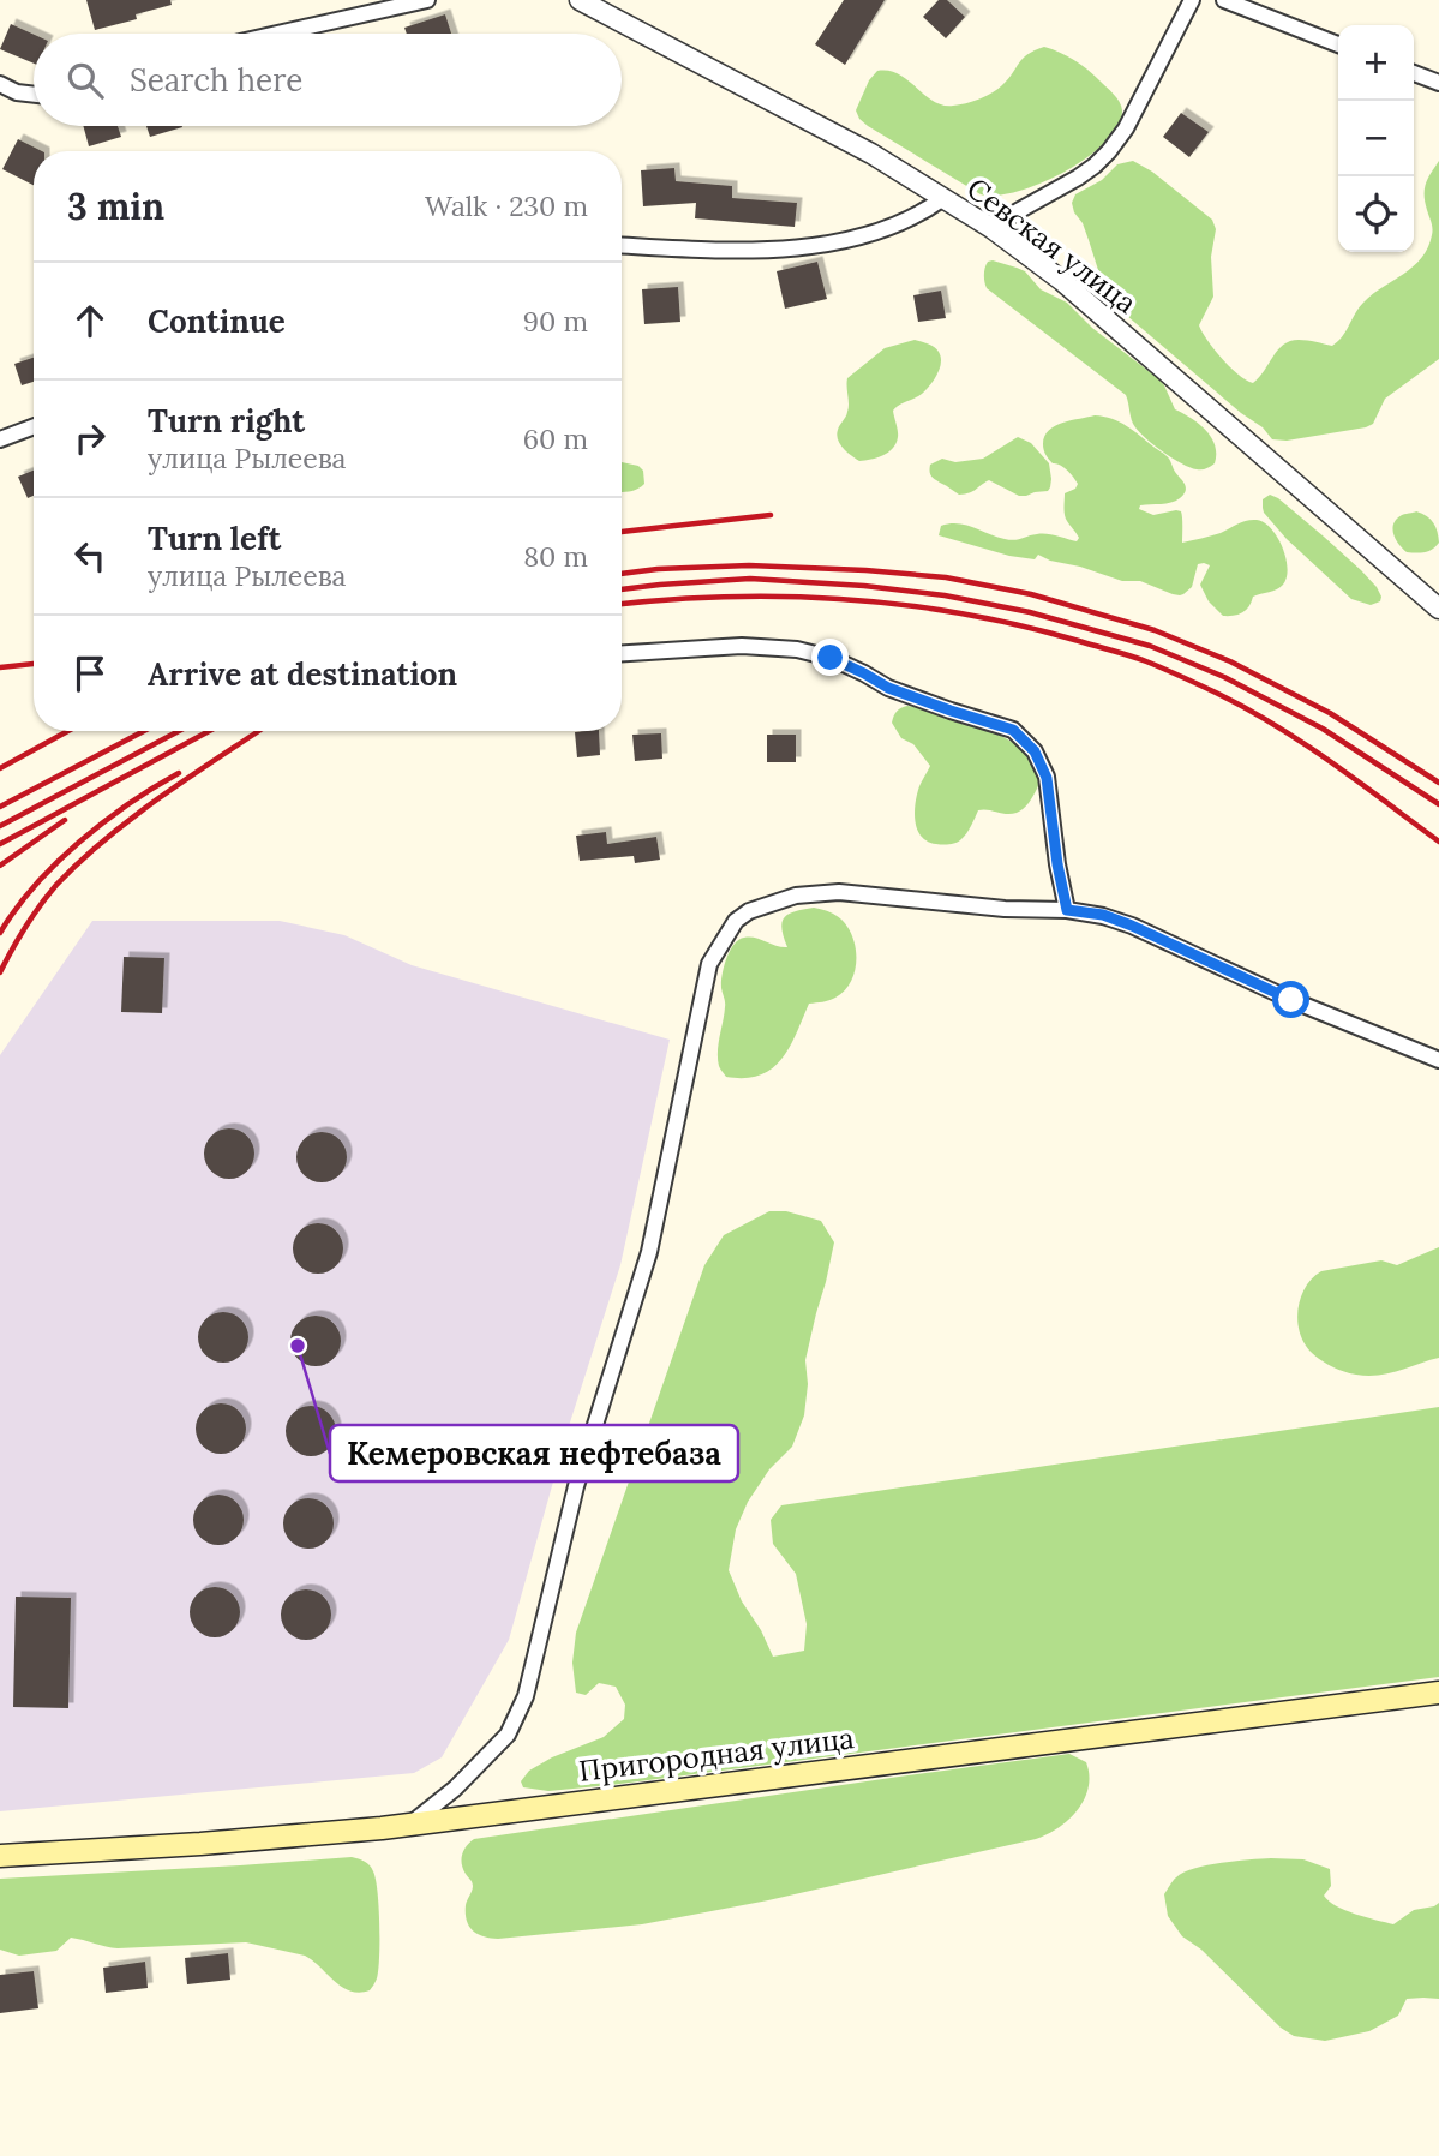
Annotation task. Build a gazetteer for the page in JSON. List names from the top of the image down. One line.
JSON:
{"streets":{"main road":["Пригородная улица"],"street":["Севская улица"]},"places":["Кемеровская нефтебаза"],"page":{"map_buttons":["+","−"],"search":"Search here","heading":["3 min","Walk · 230 m"],"list":[["Continue","90 m"],["Turn right","улица Рылеева","60 m"],["Turn left","улица Рылеева","80 m"],"Arrive at destination"]}}
